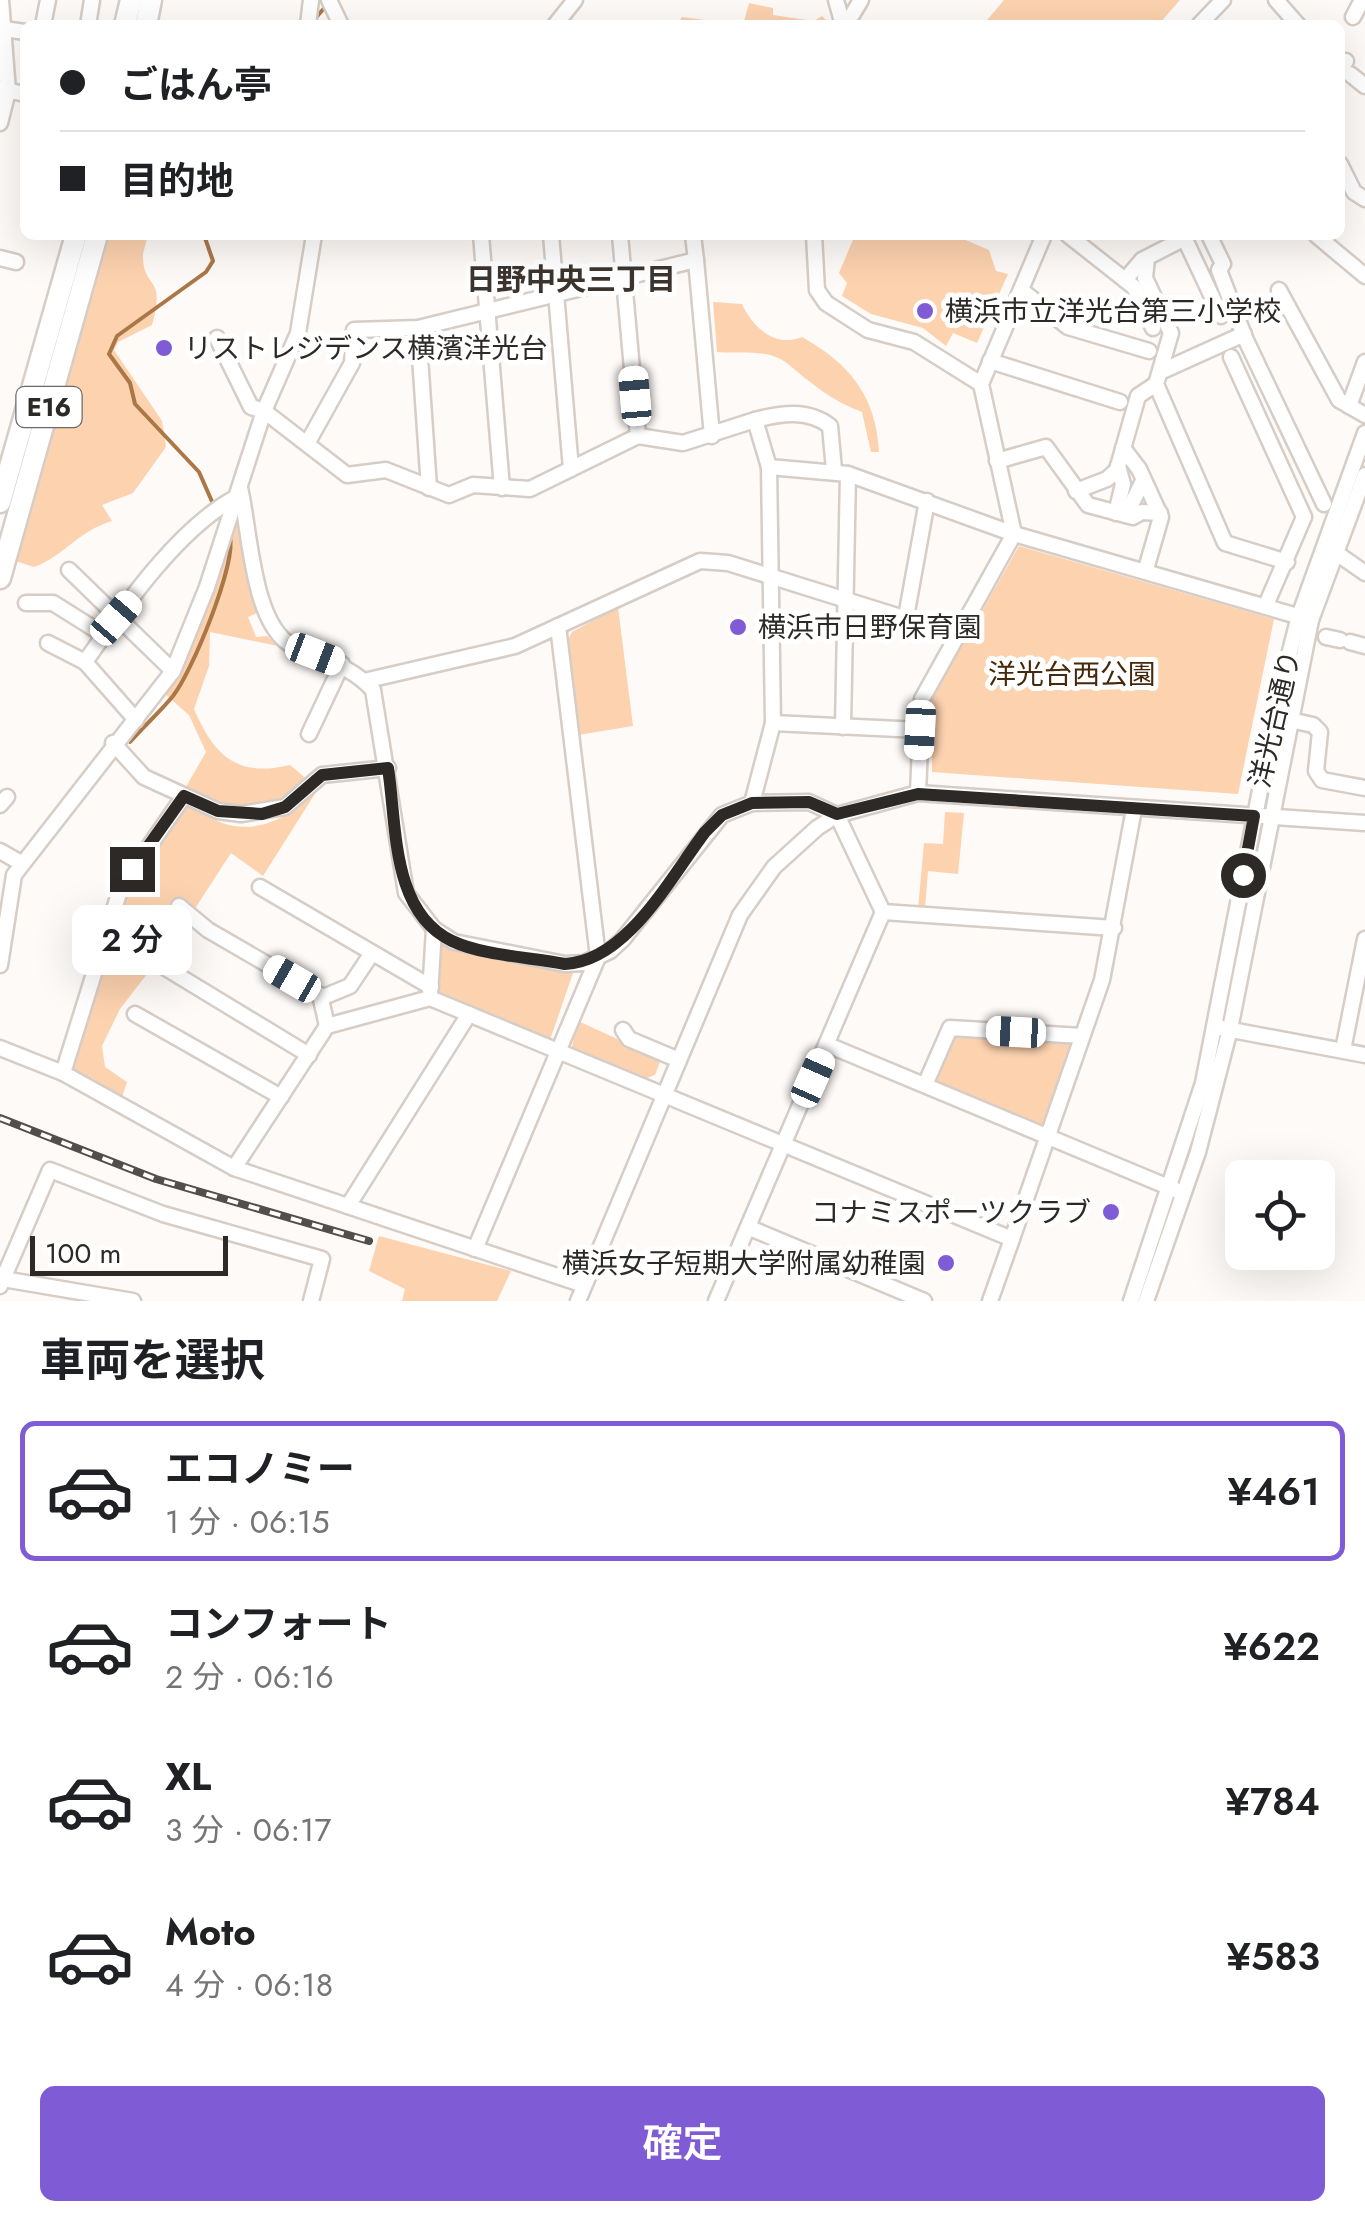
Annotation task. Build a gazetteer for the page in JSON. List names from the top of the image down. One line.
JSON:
{"streets":{"highway":["E16"],"street":["洋光台通り"]},"districts":["日野中央三丁目"],"parks":["洋光台西公園"],"places":["横浜市立洋光台第三小学校","リストレジデンス横濱洋光台","横浜市日野保育園","コナミスポーツクラブ","横浜女子短期大学附属幼稚園"],"scale_bar":"100 m","page":{"banner":["ごはん亭","目的地"],"bubble":"2 分","scale":"100 m","heading":"車両を選択","list":[{"name":"エコノミー","note":"1 分 · 06:15","value":"¥461"},{"name":"コンフォート","note":"2 分 · 06:16","value":"¥622"},{"name":"XL","note":"3 分 · 06:17","value":"¥784"},{"name":"Moto","note":"4 分 · 06:18","value":"¥583"}],"buttons":"確定"}}
